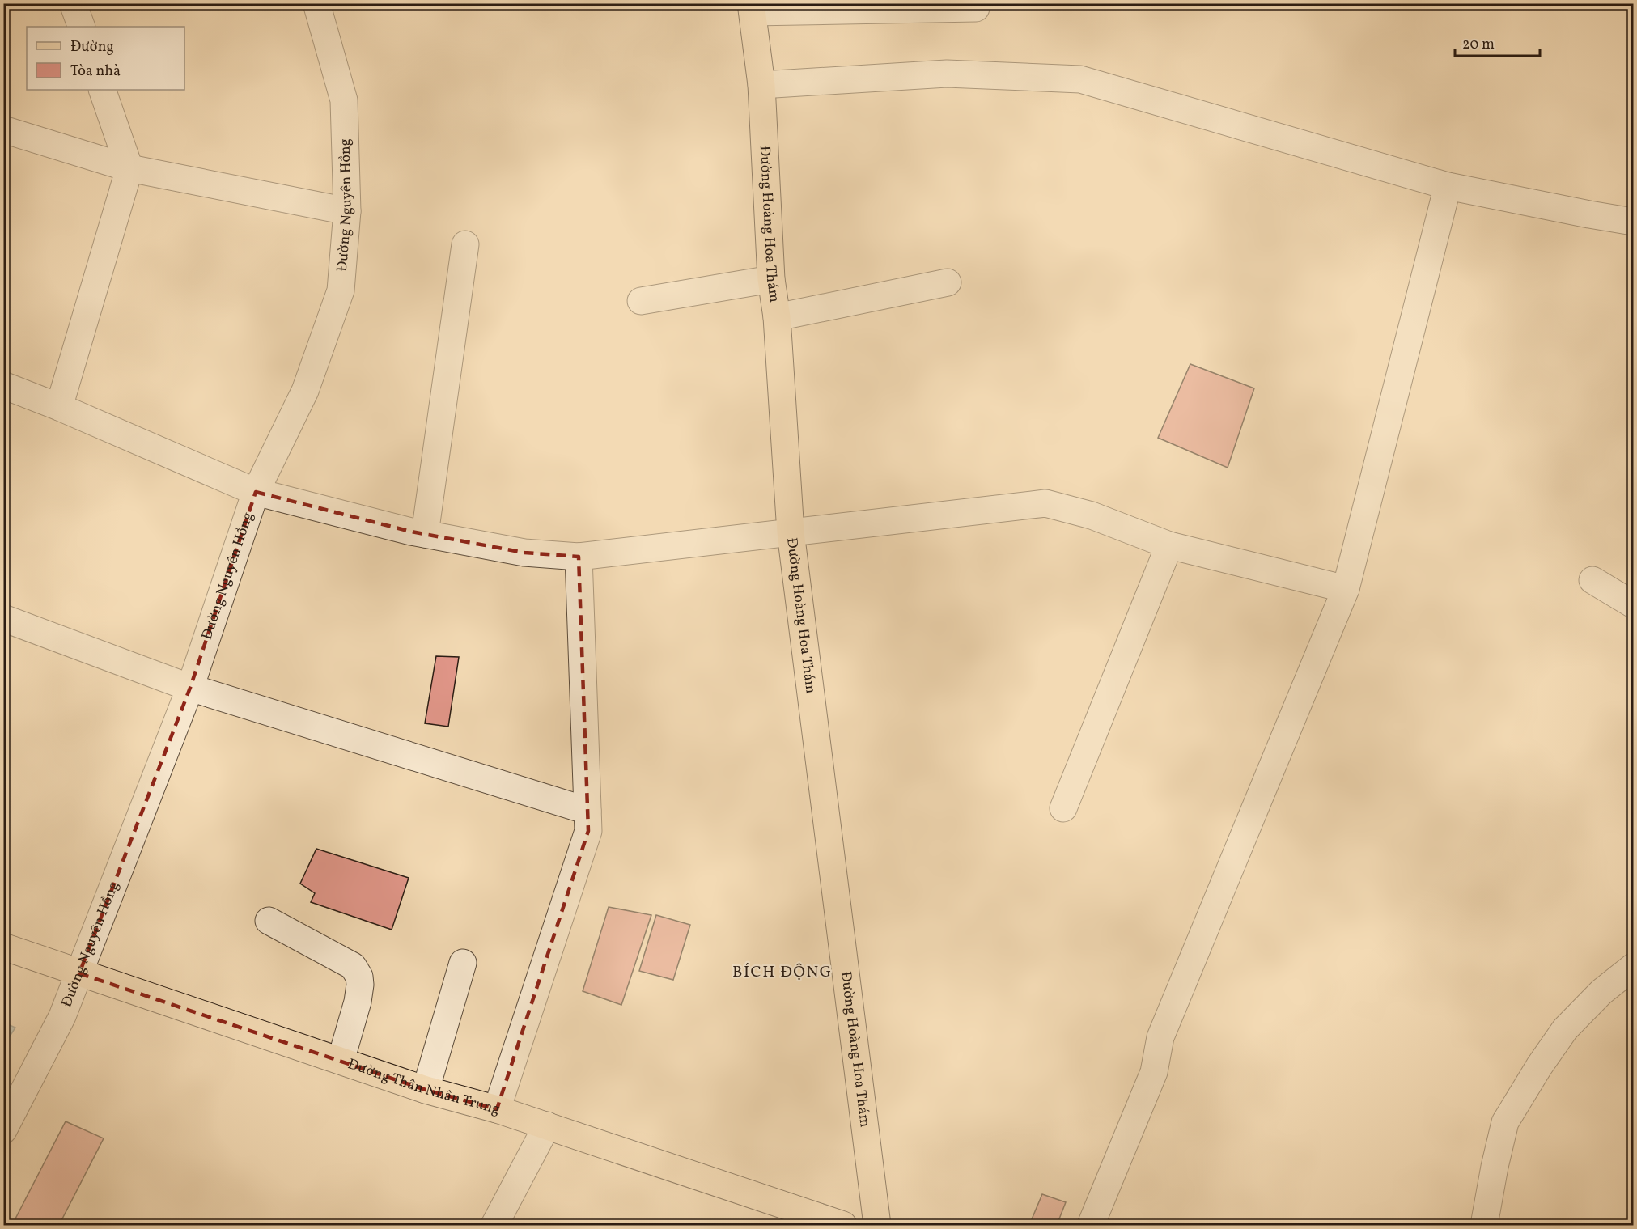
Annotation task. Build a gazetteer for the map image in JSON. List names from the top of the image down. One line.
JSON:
{"streets":{"main road":["Đường Hoàng Hoa Thám","Đường Thân Nhân Trung"],"street":["Đường Nguyên Hồng"]},"crossings":[["Đường Nguyên Hồng","Đường Thân Nhân Trung"]],"districts":["BÍCH ĐỘNG"],"legend":["Đường","Tòa nhà"],"scale_bar":"20 m"}
